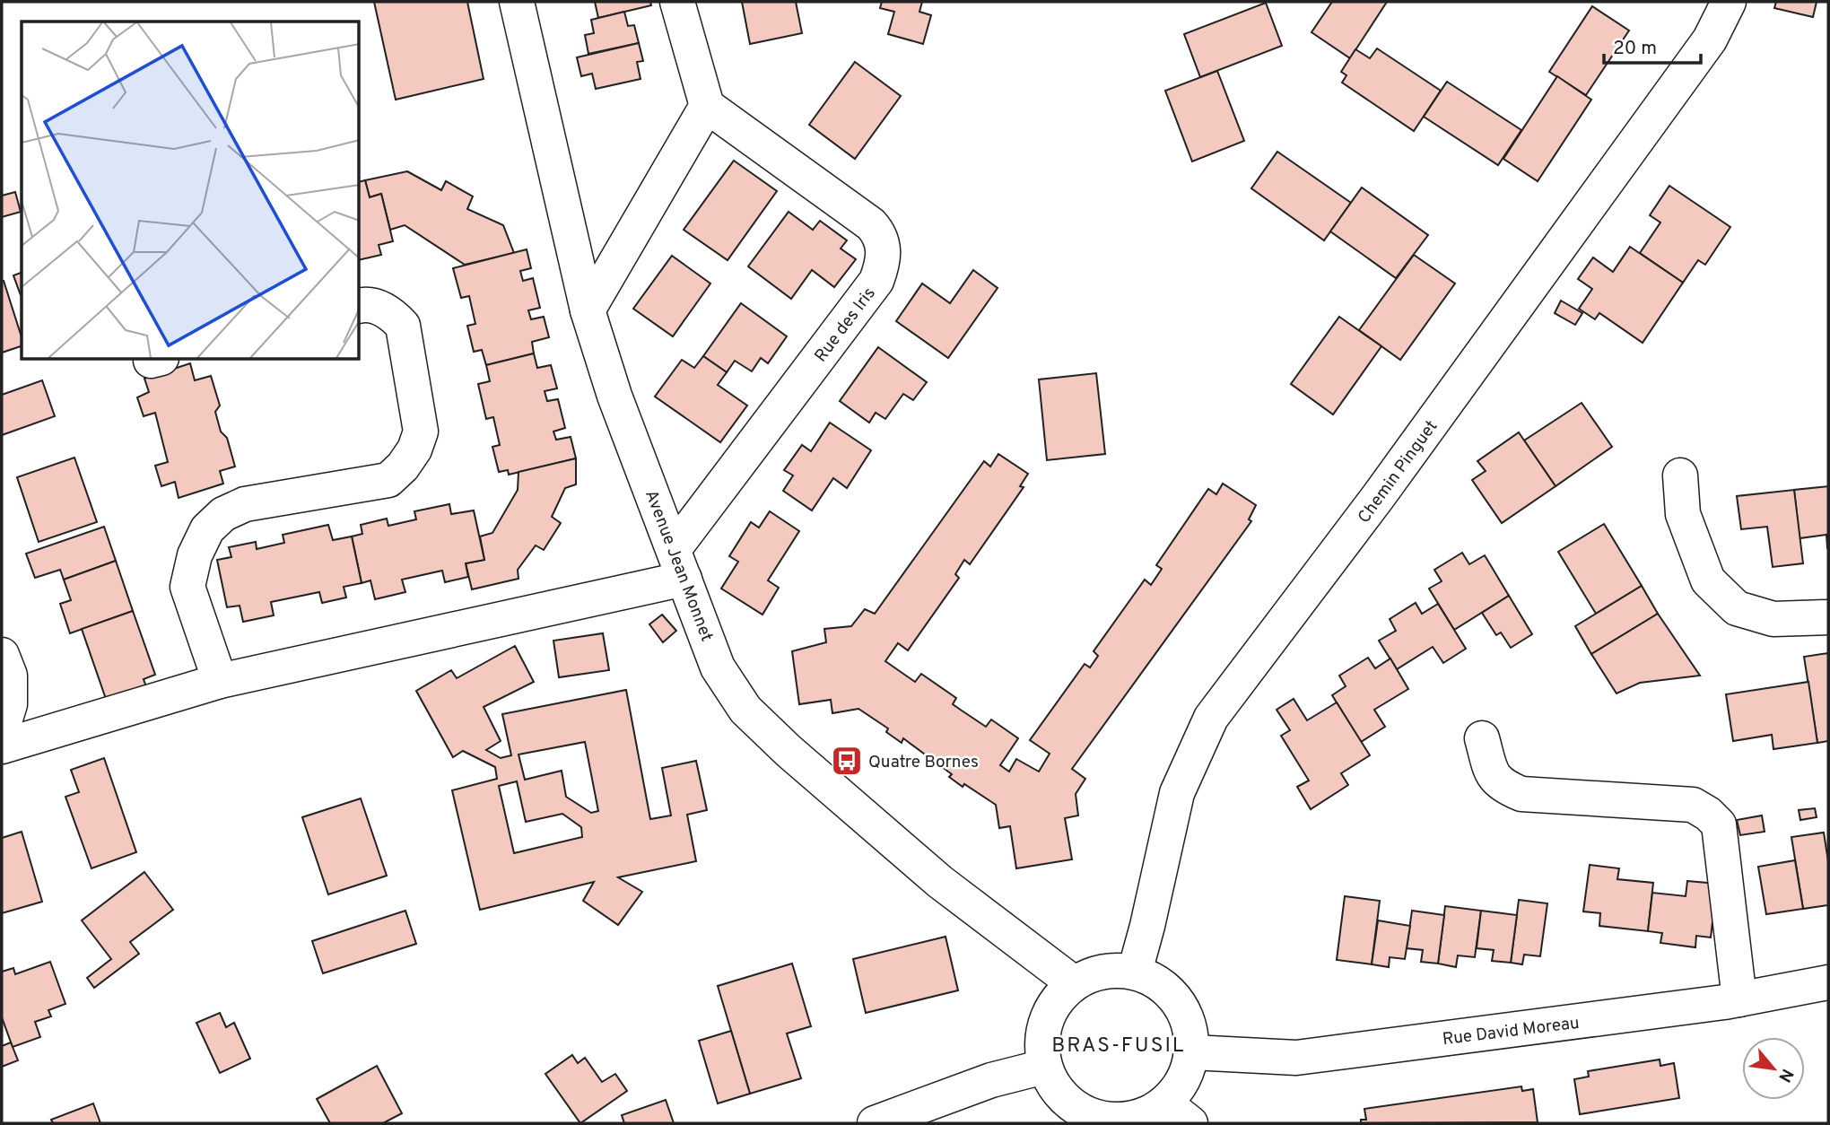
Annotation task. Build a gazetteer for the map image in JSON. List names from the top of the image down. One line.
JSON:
{"streets":{"street":["Rue des Iris","Chemin Pinguet","Avenue Jean Monnet","Rue David Moreau"]},"crossings":[["Rue des Iris","Avenue Jean Monnet"],["Chemin Pinguet","Avenue Jean Monnet"],["Chemin Pinguet","Rue David Moreau"],["Avenue Jean Monnet","Rue David Moreau"]],"districts":["BRAS-FUSIL"],"places":{"bus stop":["Quatre Bornes"]},"scale_bar":"20 m","north":"bottom right"}
